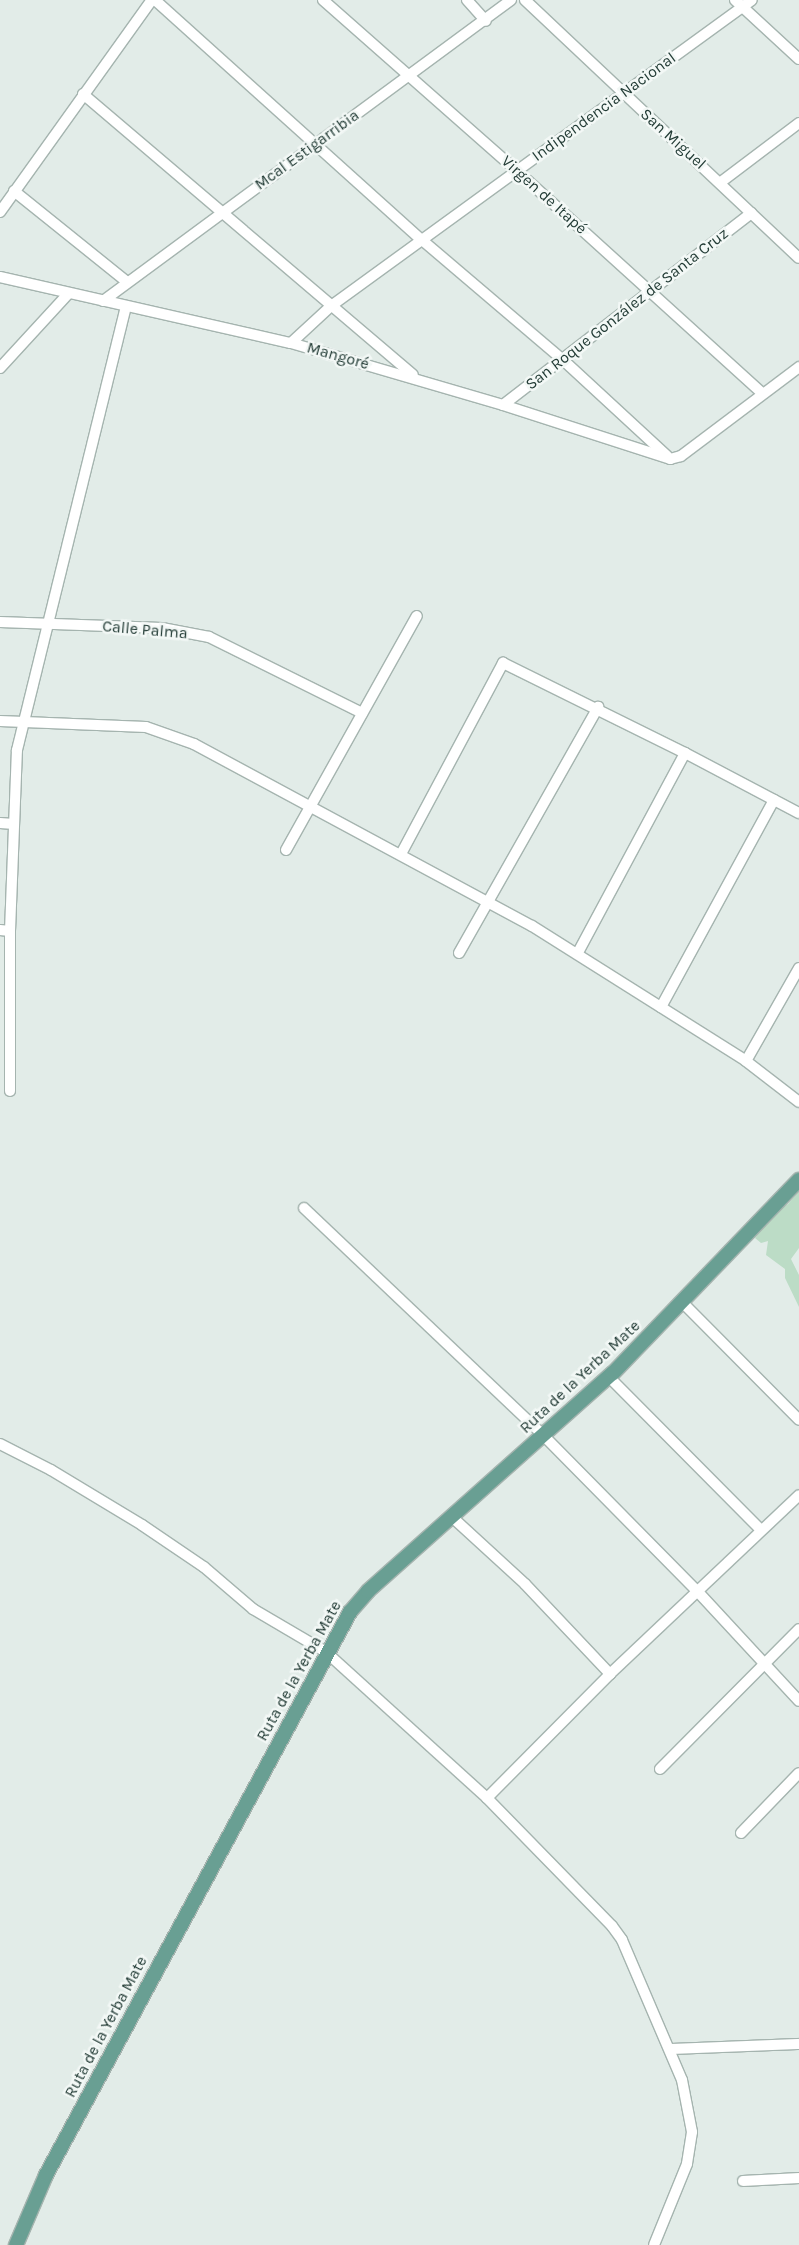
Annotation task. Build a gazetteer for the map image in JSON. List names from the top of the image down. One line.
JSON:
{"streets":{"main road":["Ruta de la Yerba Mate"],"street":["Indipendencia Nacional","San Miguel","Mcal Estigarribia","Virgen de Itapé","San Roque González de Santa Cruz","Mangoré","Calle Palma"]},"crossings":[["Indipendencia Nacional","San Miguel"],["Indipendencia Nacional","Virgen de Itapé"],["Indipendencia Nacional","Mangoré"],["San Miguel","San Roque González de Santa Cruz"],["Mcal Estigarribia","Virgen de Itapé"],["Mcal Estigarribia","Mangoré"],["Virgen de Itapé","San Roque González de Santa Cruz"],["San Roque González de Santa Cruz","Mangoré"]]}
